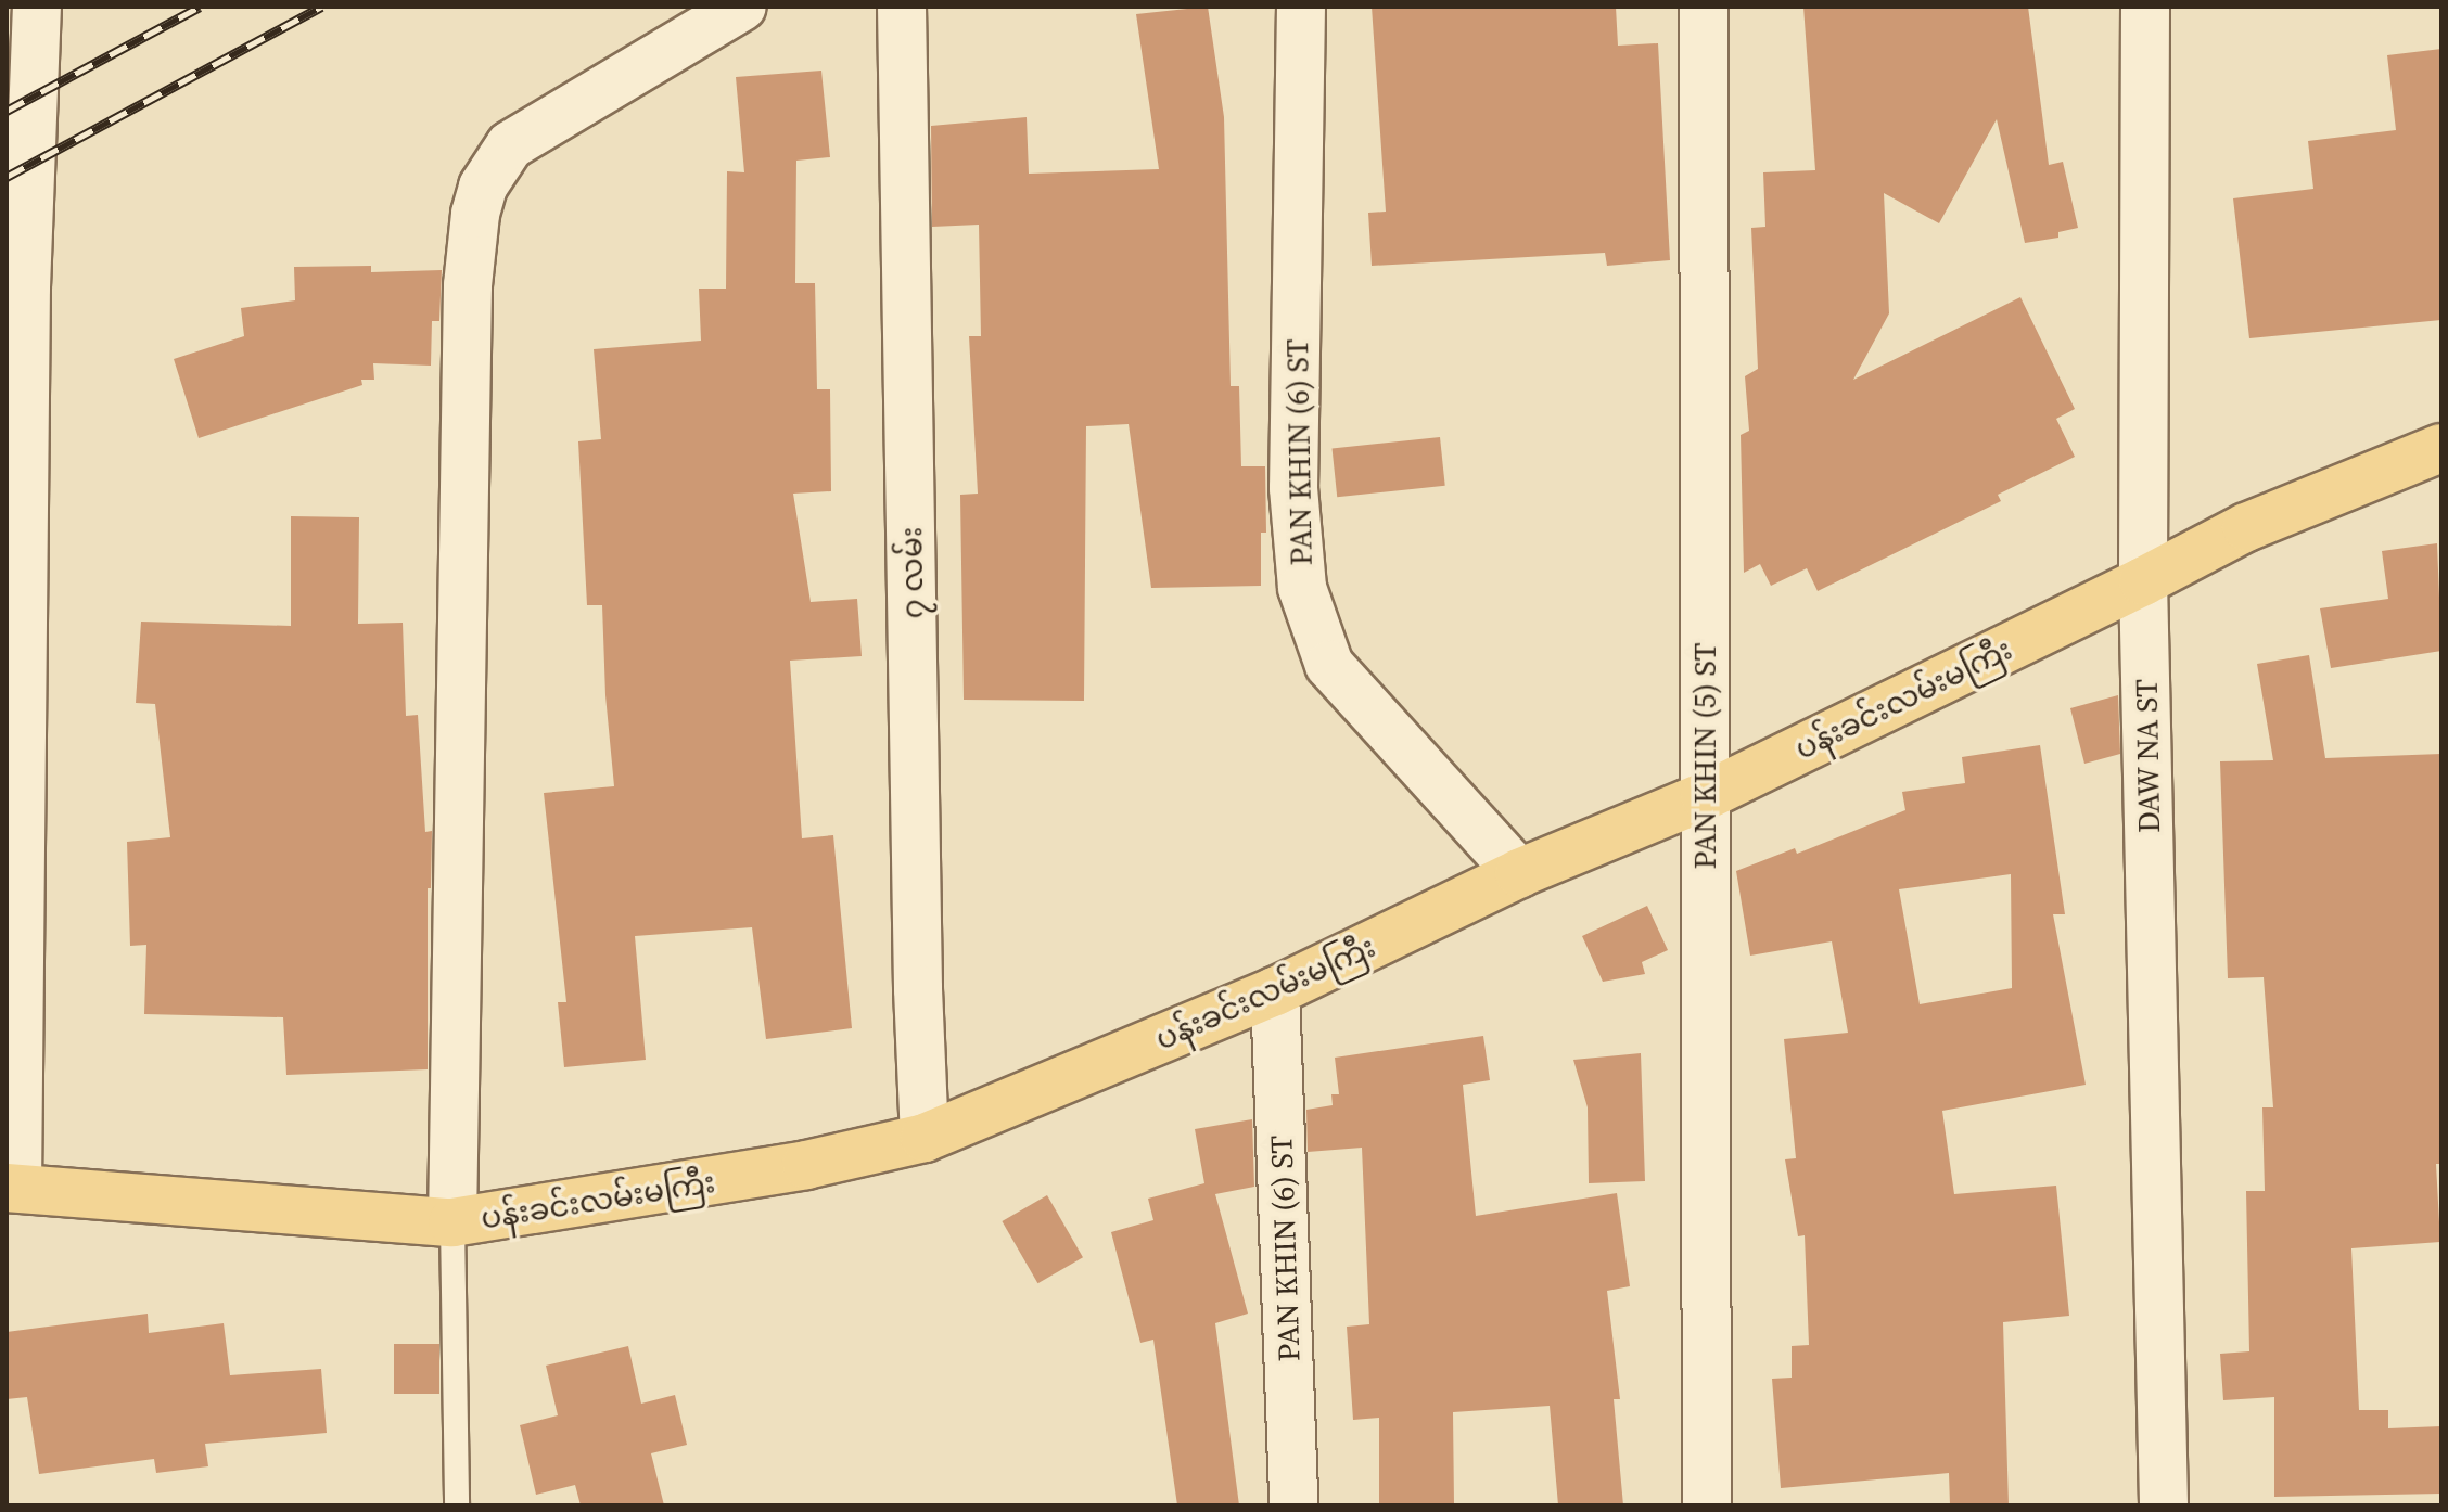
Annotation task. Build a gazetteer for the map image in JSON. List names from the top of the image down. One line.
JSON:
{"streets":{"main road":["ပန်းခင်းလမ်းမကြီး"],"street":["PAN KHIN (6) ST","၇ လမ်း","PAN KHIN (5) ST","DAW NA ST"]},"crossings":[["PAN KHIN (6) ST","ပန်းခင်းလမ်းမကြီး"],["၇ လမ်း","ပန်းခင်းလမ်းမကြီး"],["ပန်းခင်းလမ်းမကြီး","PAN KHIN (5) ST"],["ပန်းခင်းလမ်းမကြီး","DAW NA ST"]]}
